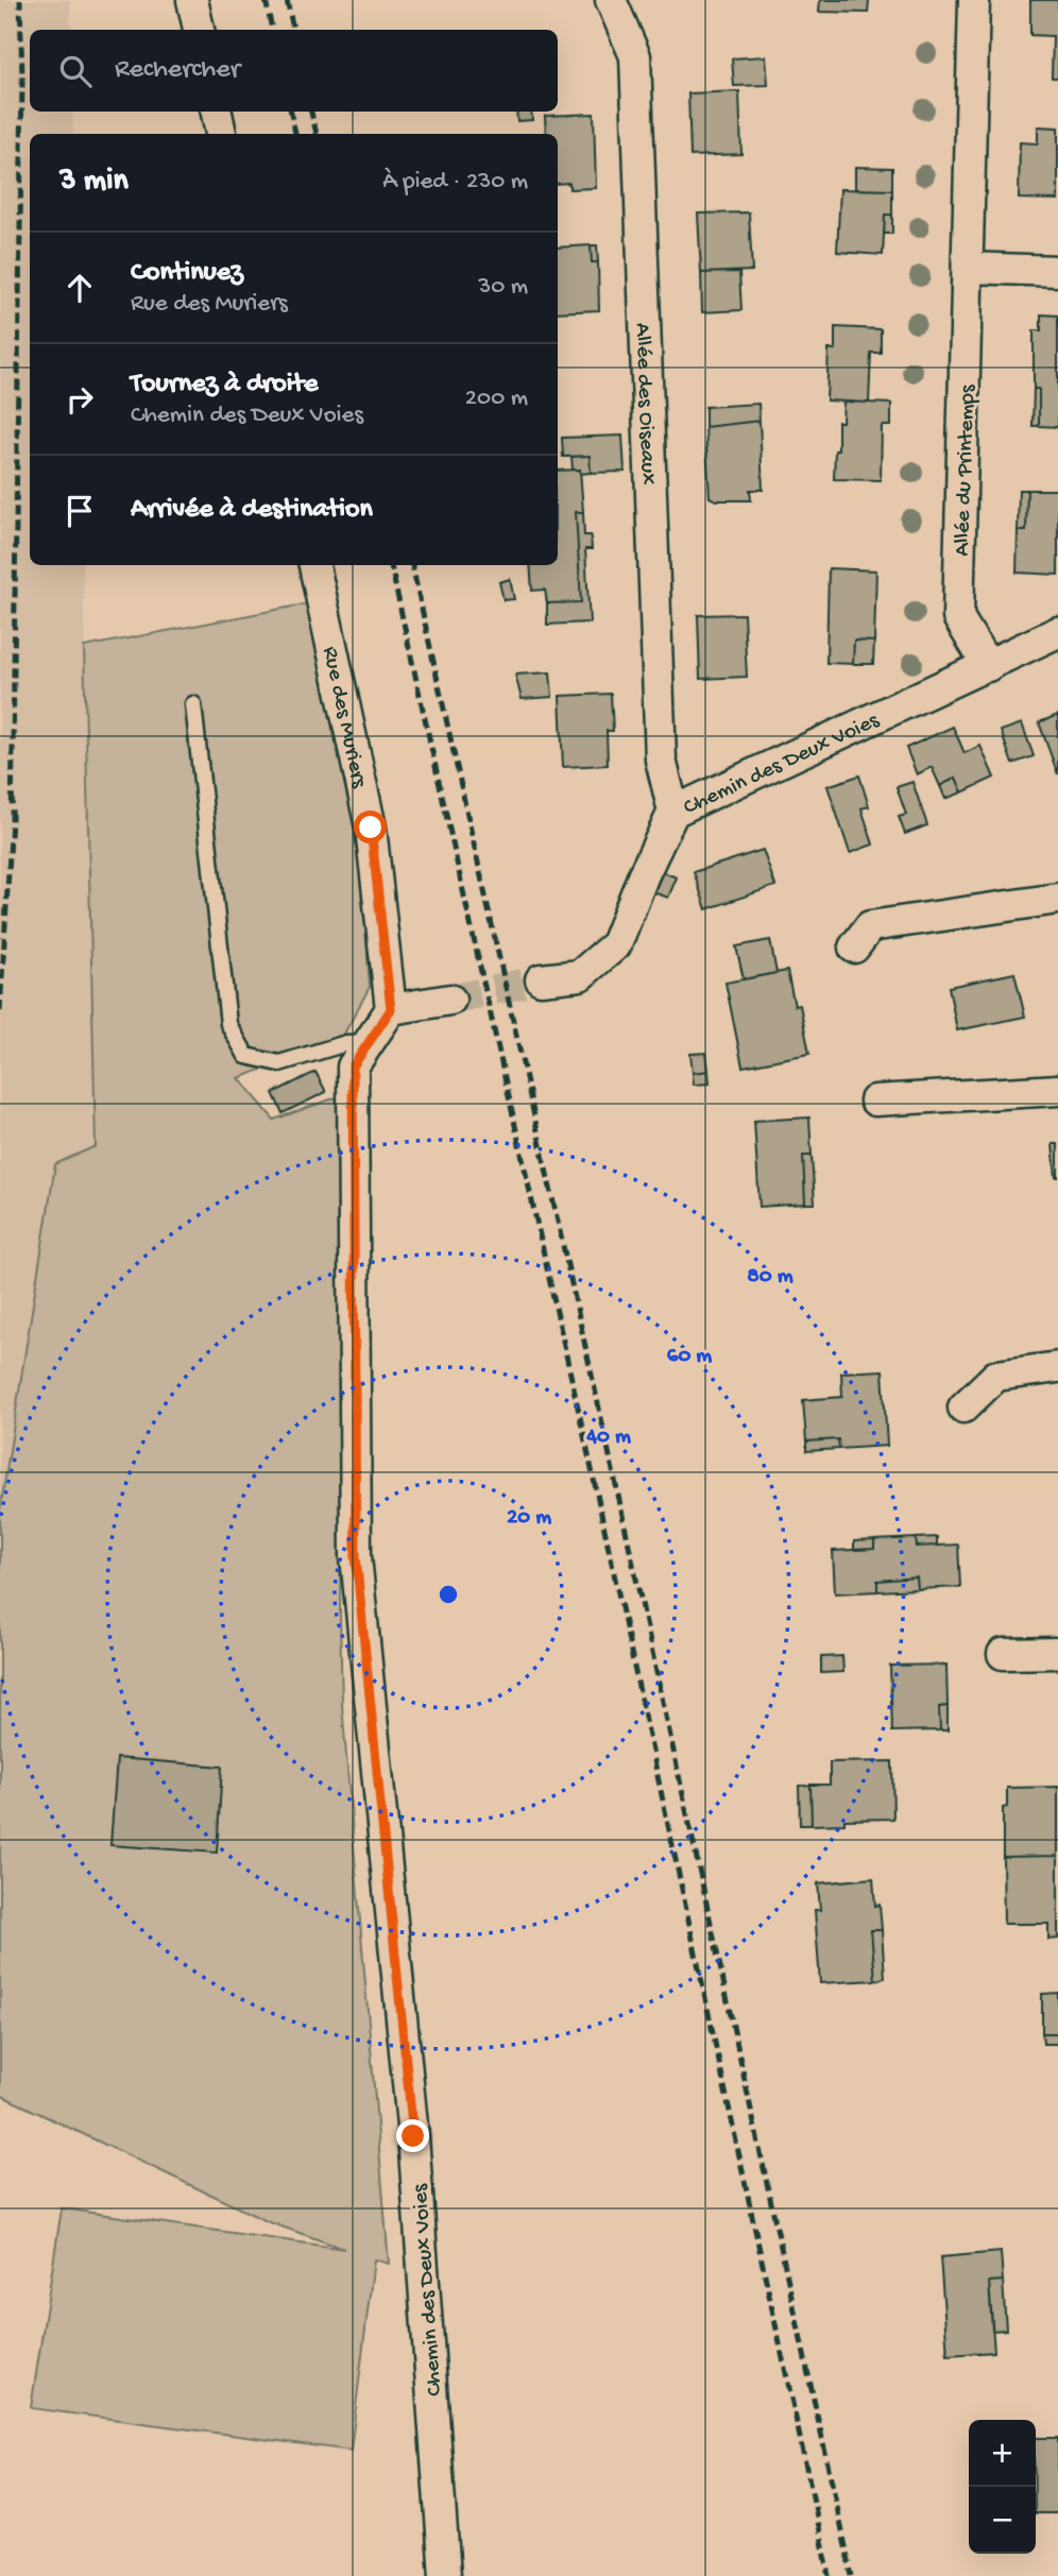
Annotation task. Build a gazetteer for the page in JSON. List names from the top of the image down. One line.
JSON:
{"streets":{"street":["Allée des Oiseaux","Allée du Printemps","Rue des Muriers","Chemin des Deux Voies"]},"crossings":[["Allée des Oiseaux","Chemin des Deux Voies"],["Allée du Printemps","Chemin des Deux Voies"],["Rue des Muriers","Chemin des Deux Voies"]],"page":{"search":"Rechercher","heading":["3 min","À pied · 230 m"],"list":[["Continuez","Rue des Muriers","30 m"],["Tournez à droite","Chemin des Deux Voies","200 m"],"Arrivée à destination"],"map_buttons":["+","−"]},"rings":["80 m","60 m","40 m","20 m"]}
